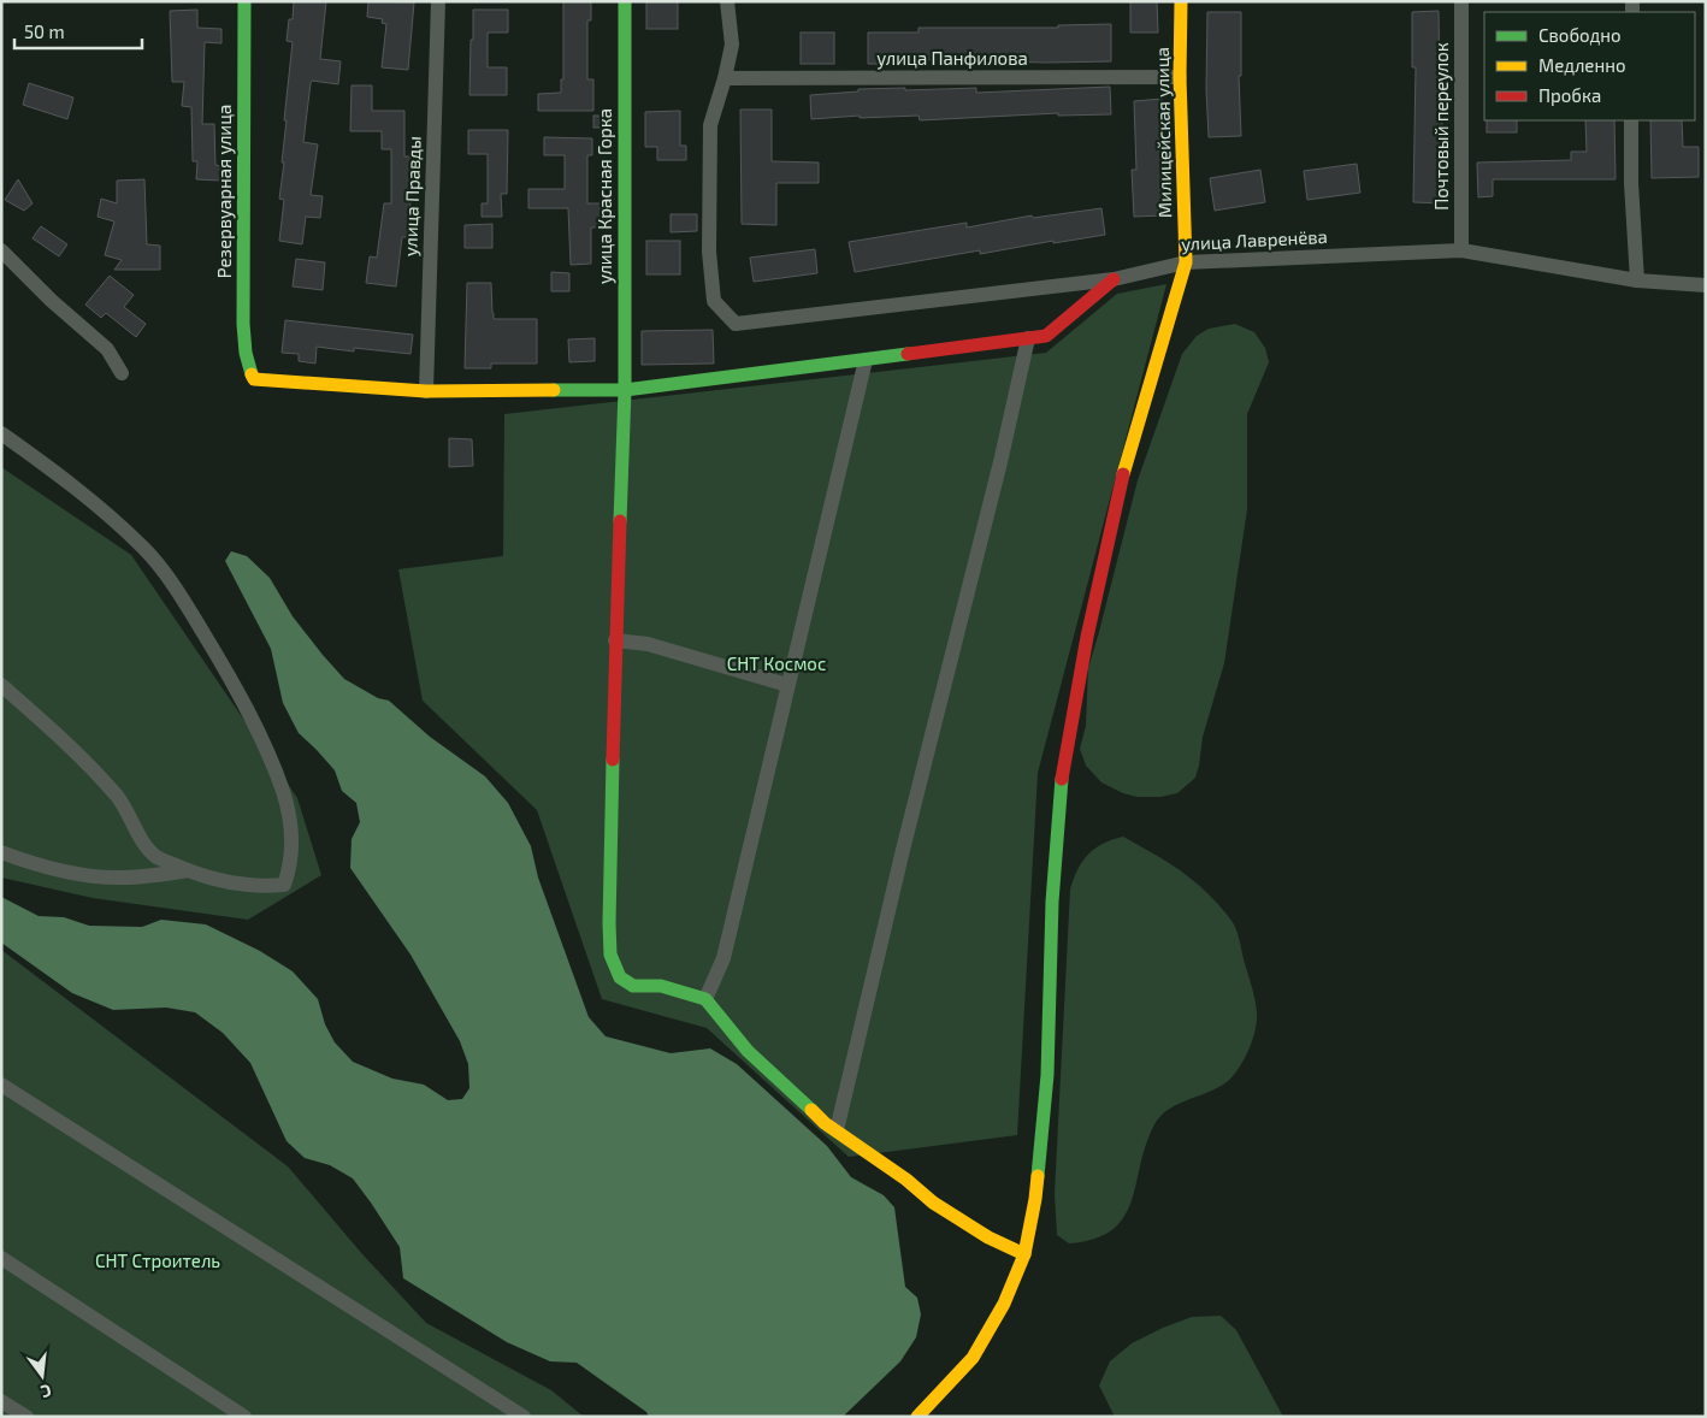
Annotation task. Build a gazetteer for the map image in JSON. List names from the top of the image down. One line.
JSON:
{"streets":{"street":["улица Панфилова","Почтовый переулок","Милицейская улица","Резервуарная улица","улица Правды","улица Красная Горка","улица Лавренёва"]},"crossings":[["улица Панфилова","Милицейская улица"],["улица Панфилова","улица Лавренёва"],["Почтовый переулок","улица Лавренёва"],["Милицейская улица","улица Лавренёва"],["Резервуарная улица","улица Правды"]],"parks":["СНТ Космос","СНТ Строитель"],"legend":["Свободно","Медленно","Пробка"],"scale_bar":"50 m","north":"bottom"}
